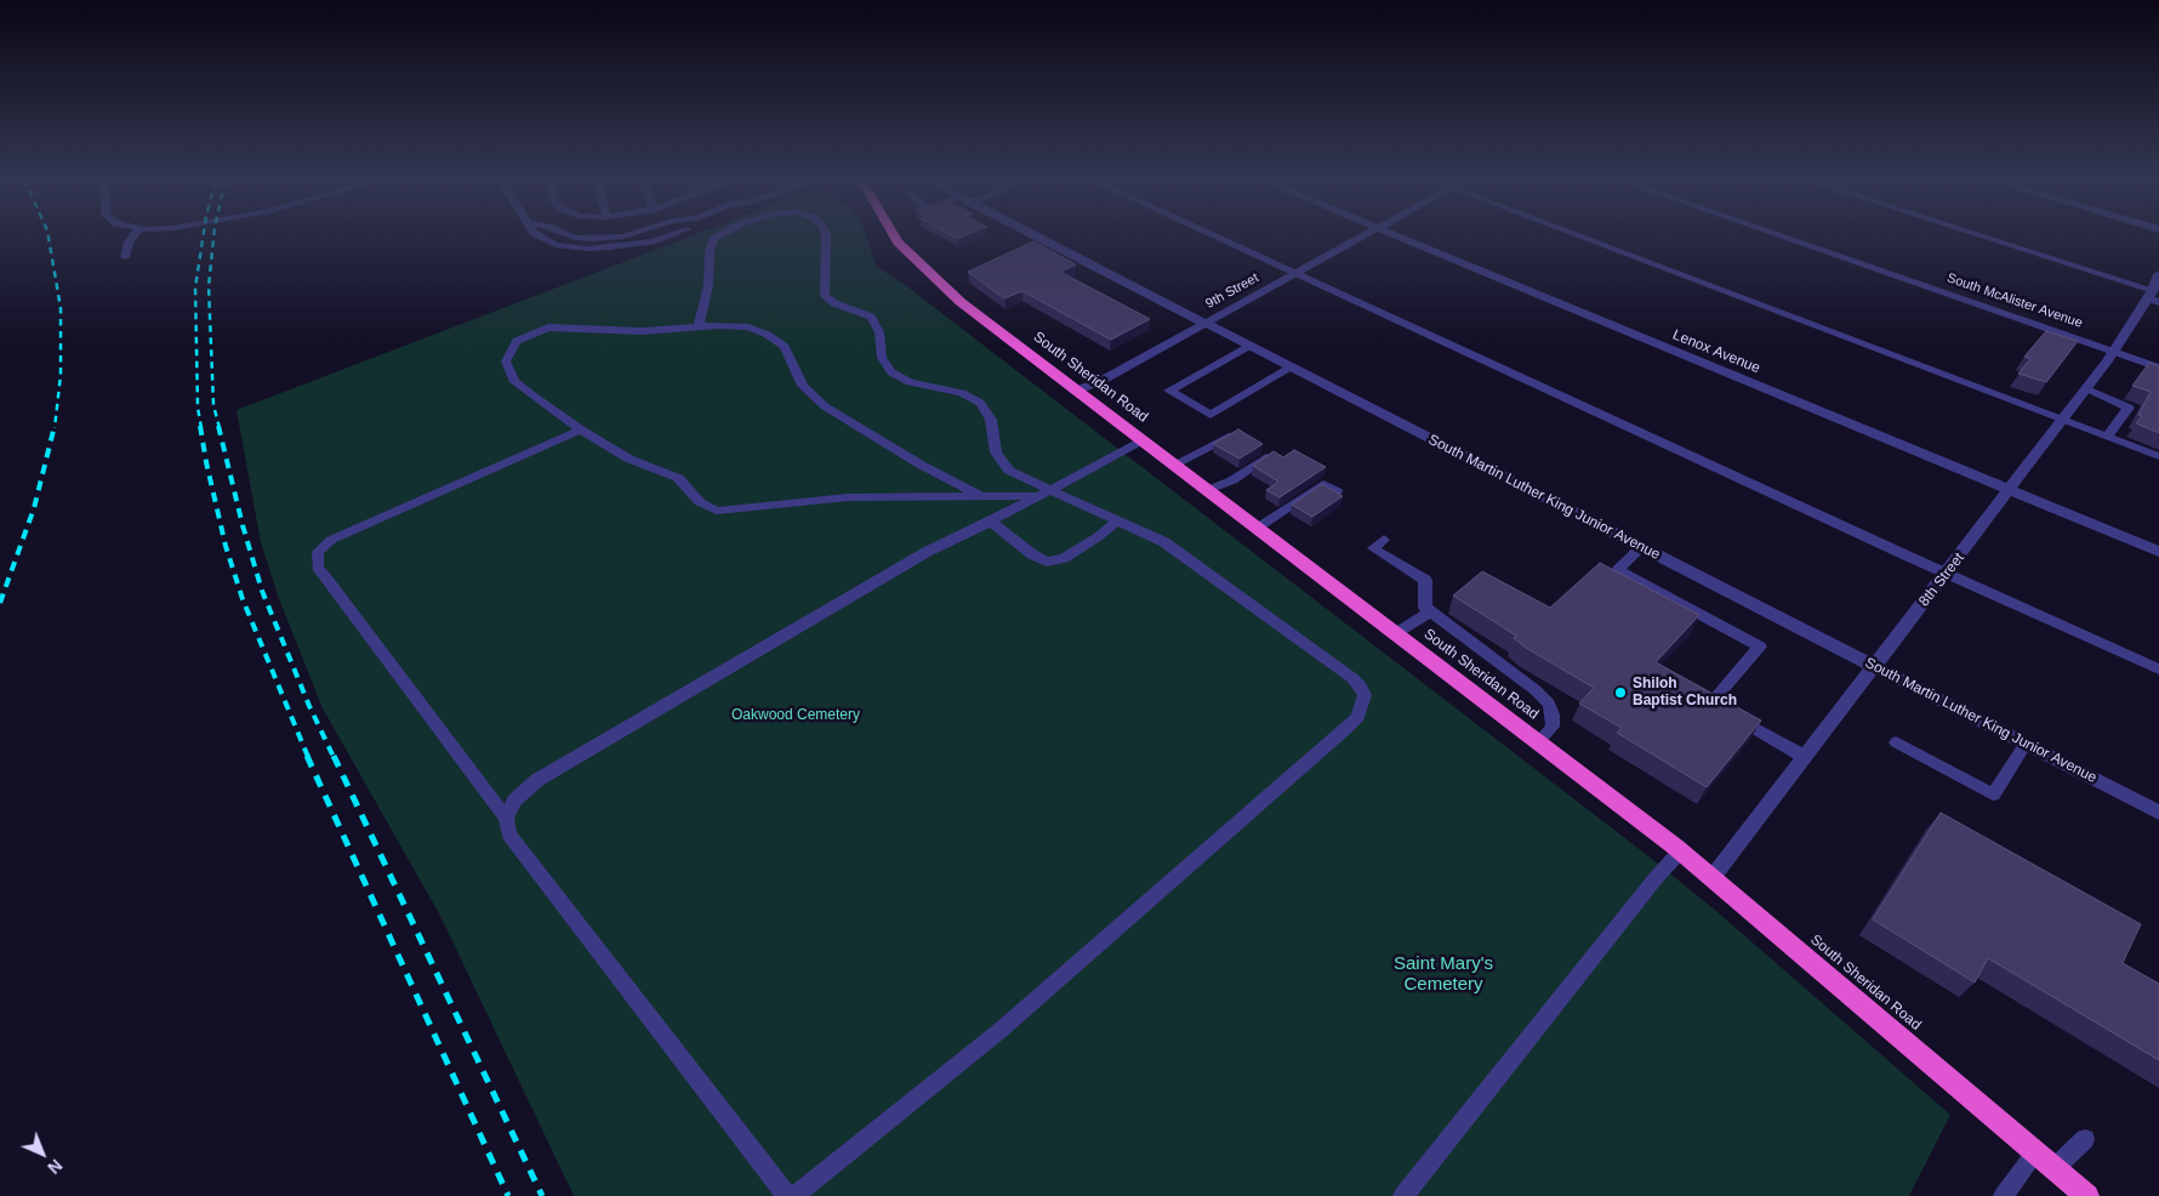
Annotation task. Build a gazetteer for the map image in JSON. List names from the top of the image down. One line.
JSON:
{"streets":{"highway":["South Sheridan Road"],"street":["9th Street","South McAlister Avenue","Lenox Avenue","South Martin Luther King Junior Avenue","8th Street"]},"crossings":[["9th Street","South Sheridan Road"],["9th Street","South Martin Luther King Junior Avenue"],["South McAlister Avenue","8th Street"],["Lenox Avenue","8th Street"],["South Sheridan Road","8th Street"],["South Martin Luther King Junior Avenue","8th Street"]],"parks":["Oakwood Cemetery","Saint Mary's Cemetery"],"places":["Shiloh Baptist Church"],"north":"bottom right"}
